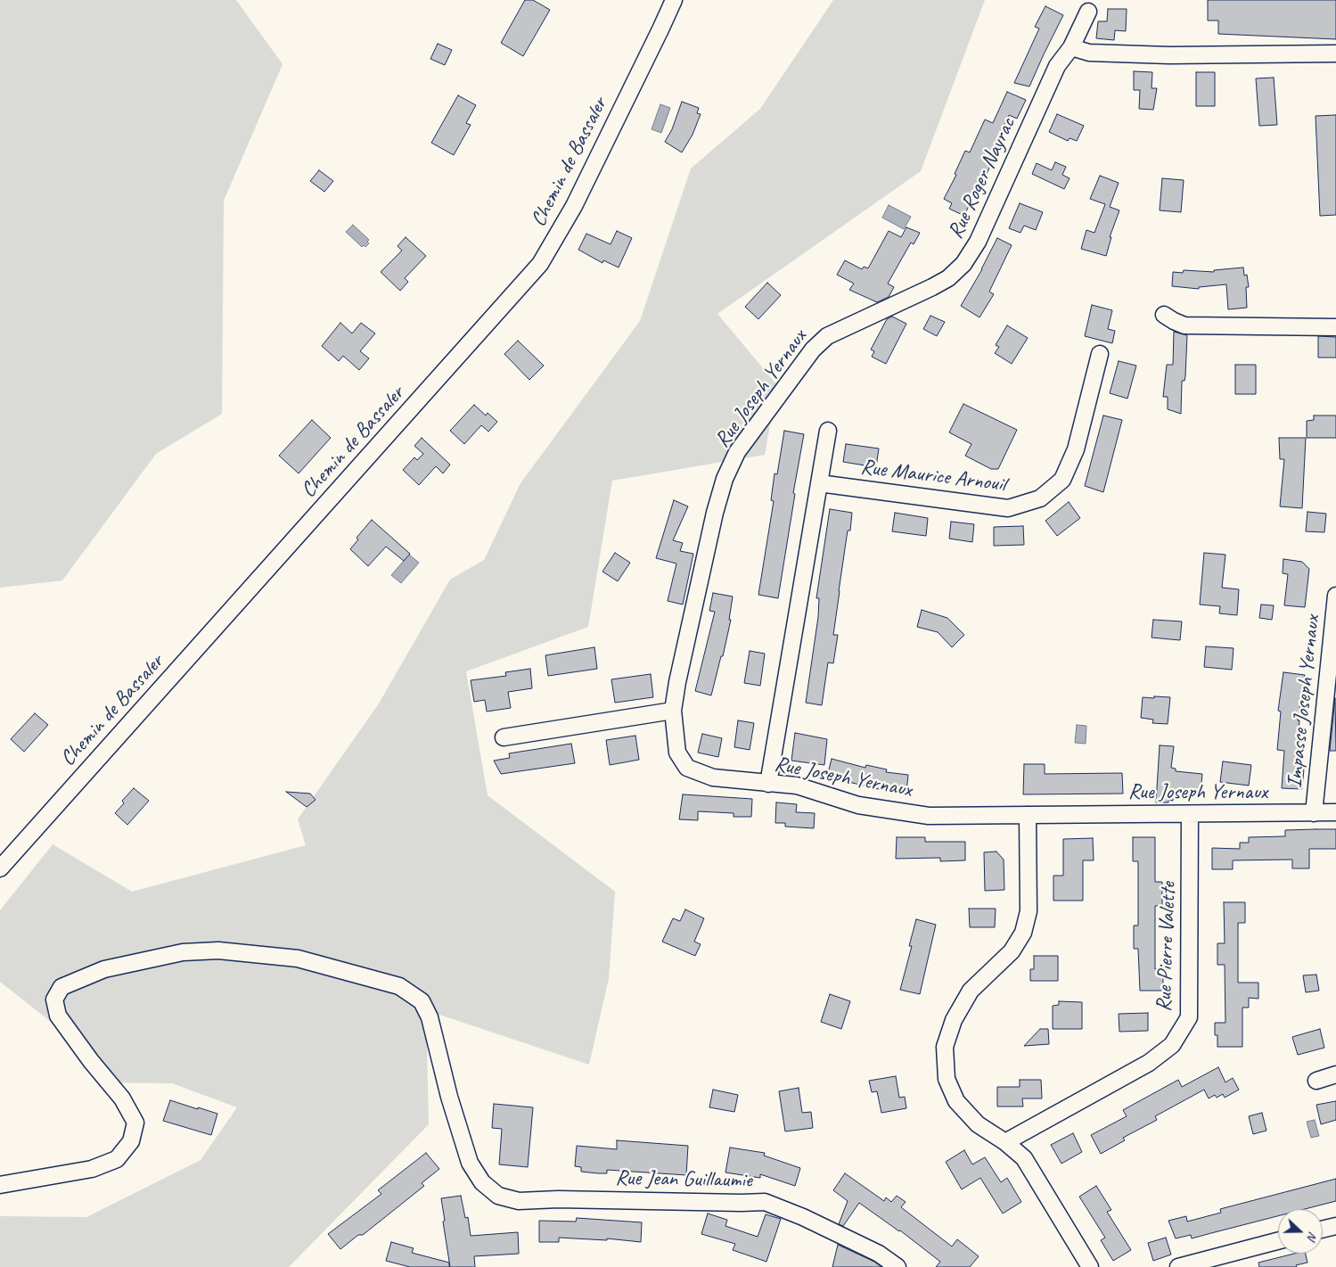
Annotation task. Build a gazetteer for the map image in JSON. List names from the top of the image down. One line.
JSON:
{"streets":{"street":["Chemin de Bassaler","Rue Roger Nayrac","Rue Joseph Yernaux","Rue Maurice Arnouil","Impasse Joseph Yernaux","Rue Pierre Valette","Rue Jean Guillaumie"]},"crossings":[["Rue Roger Nayrac","Rue Joseph Yernaux"],["Rue Joseph Yernaux","Impasse Joseph Yernaux"],["Rue Joseph Yernaux","Rue Pierre Valette"]],"north":"right"}
